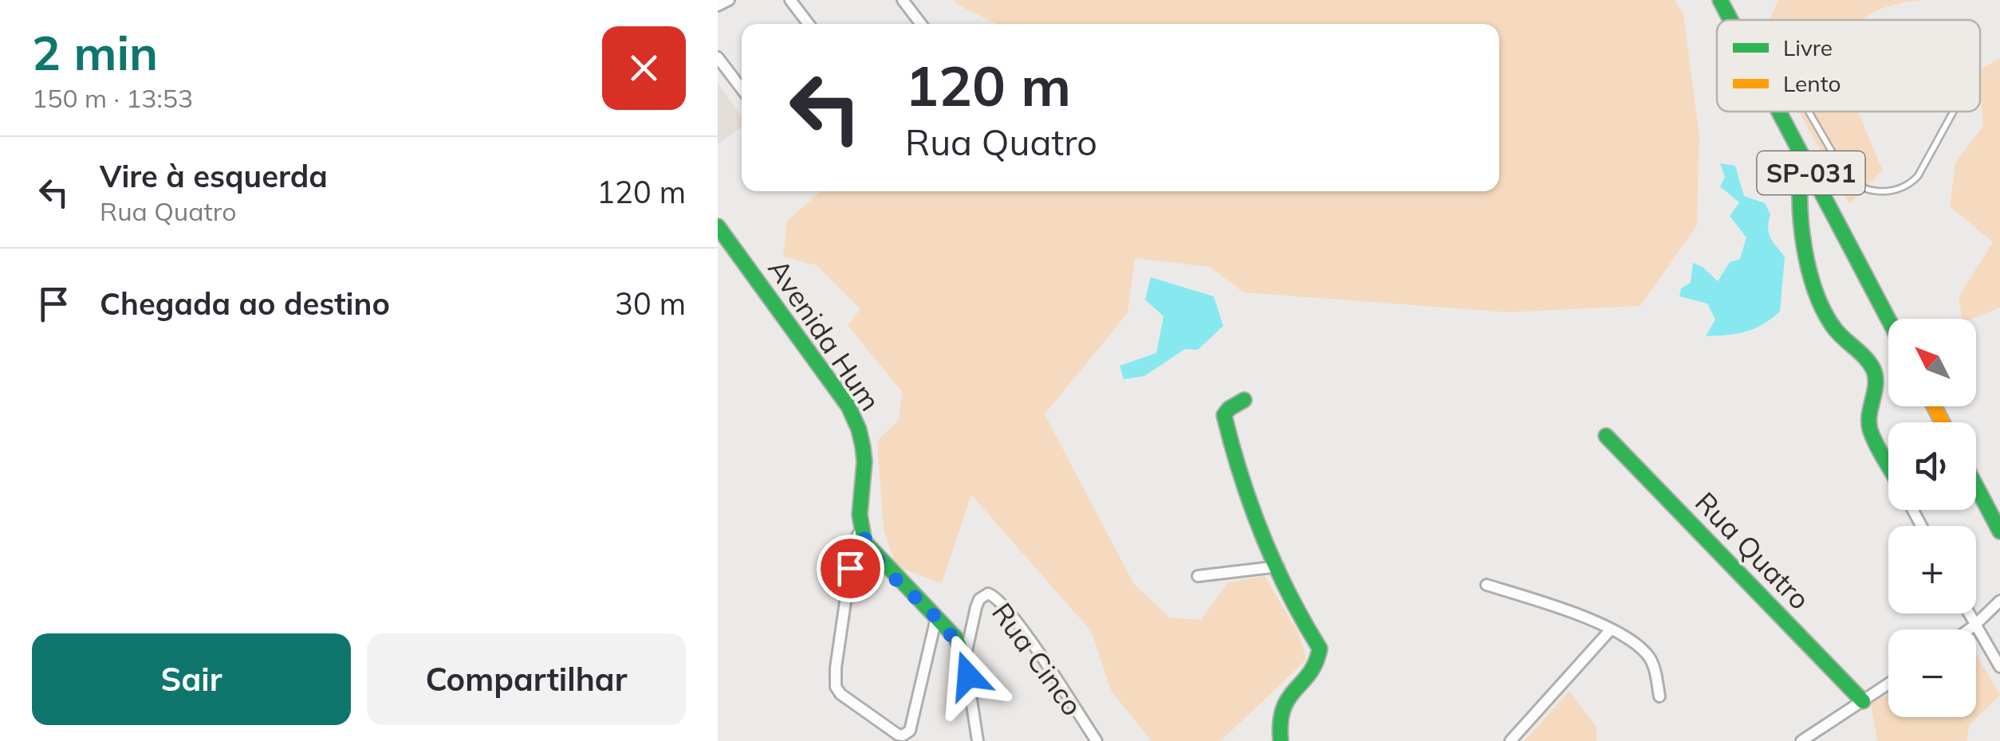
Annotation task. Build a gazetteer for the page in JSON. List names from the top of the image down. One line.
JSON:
{"streets":{"main road":["SP-031","Avenida Hum","Rua Quatro"],"street":["Rua Cinco"]},"legend":["Livre","Lento"],"north":"top left","page":{"heading":["2 min","150 m · 13:53"],"turn":["120 m","Rua Quatro"],"list":[{"name":"Vire à esquerda","note":"Rua Quatro","value":"120 m"},{"name":"Chegada ao destino","value":"30 m"}],"map_buttons":["+","−"],"buttons":["Sair","Compartilhar"]}}
